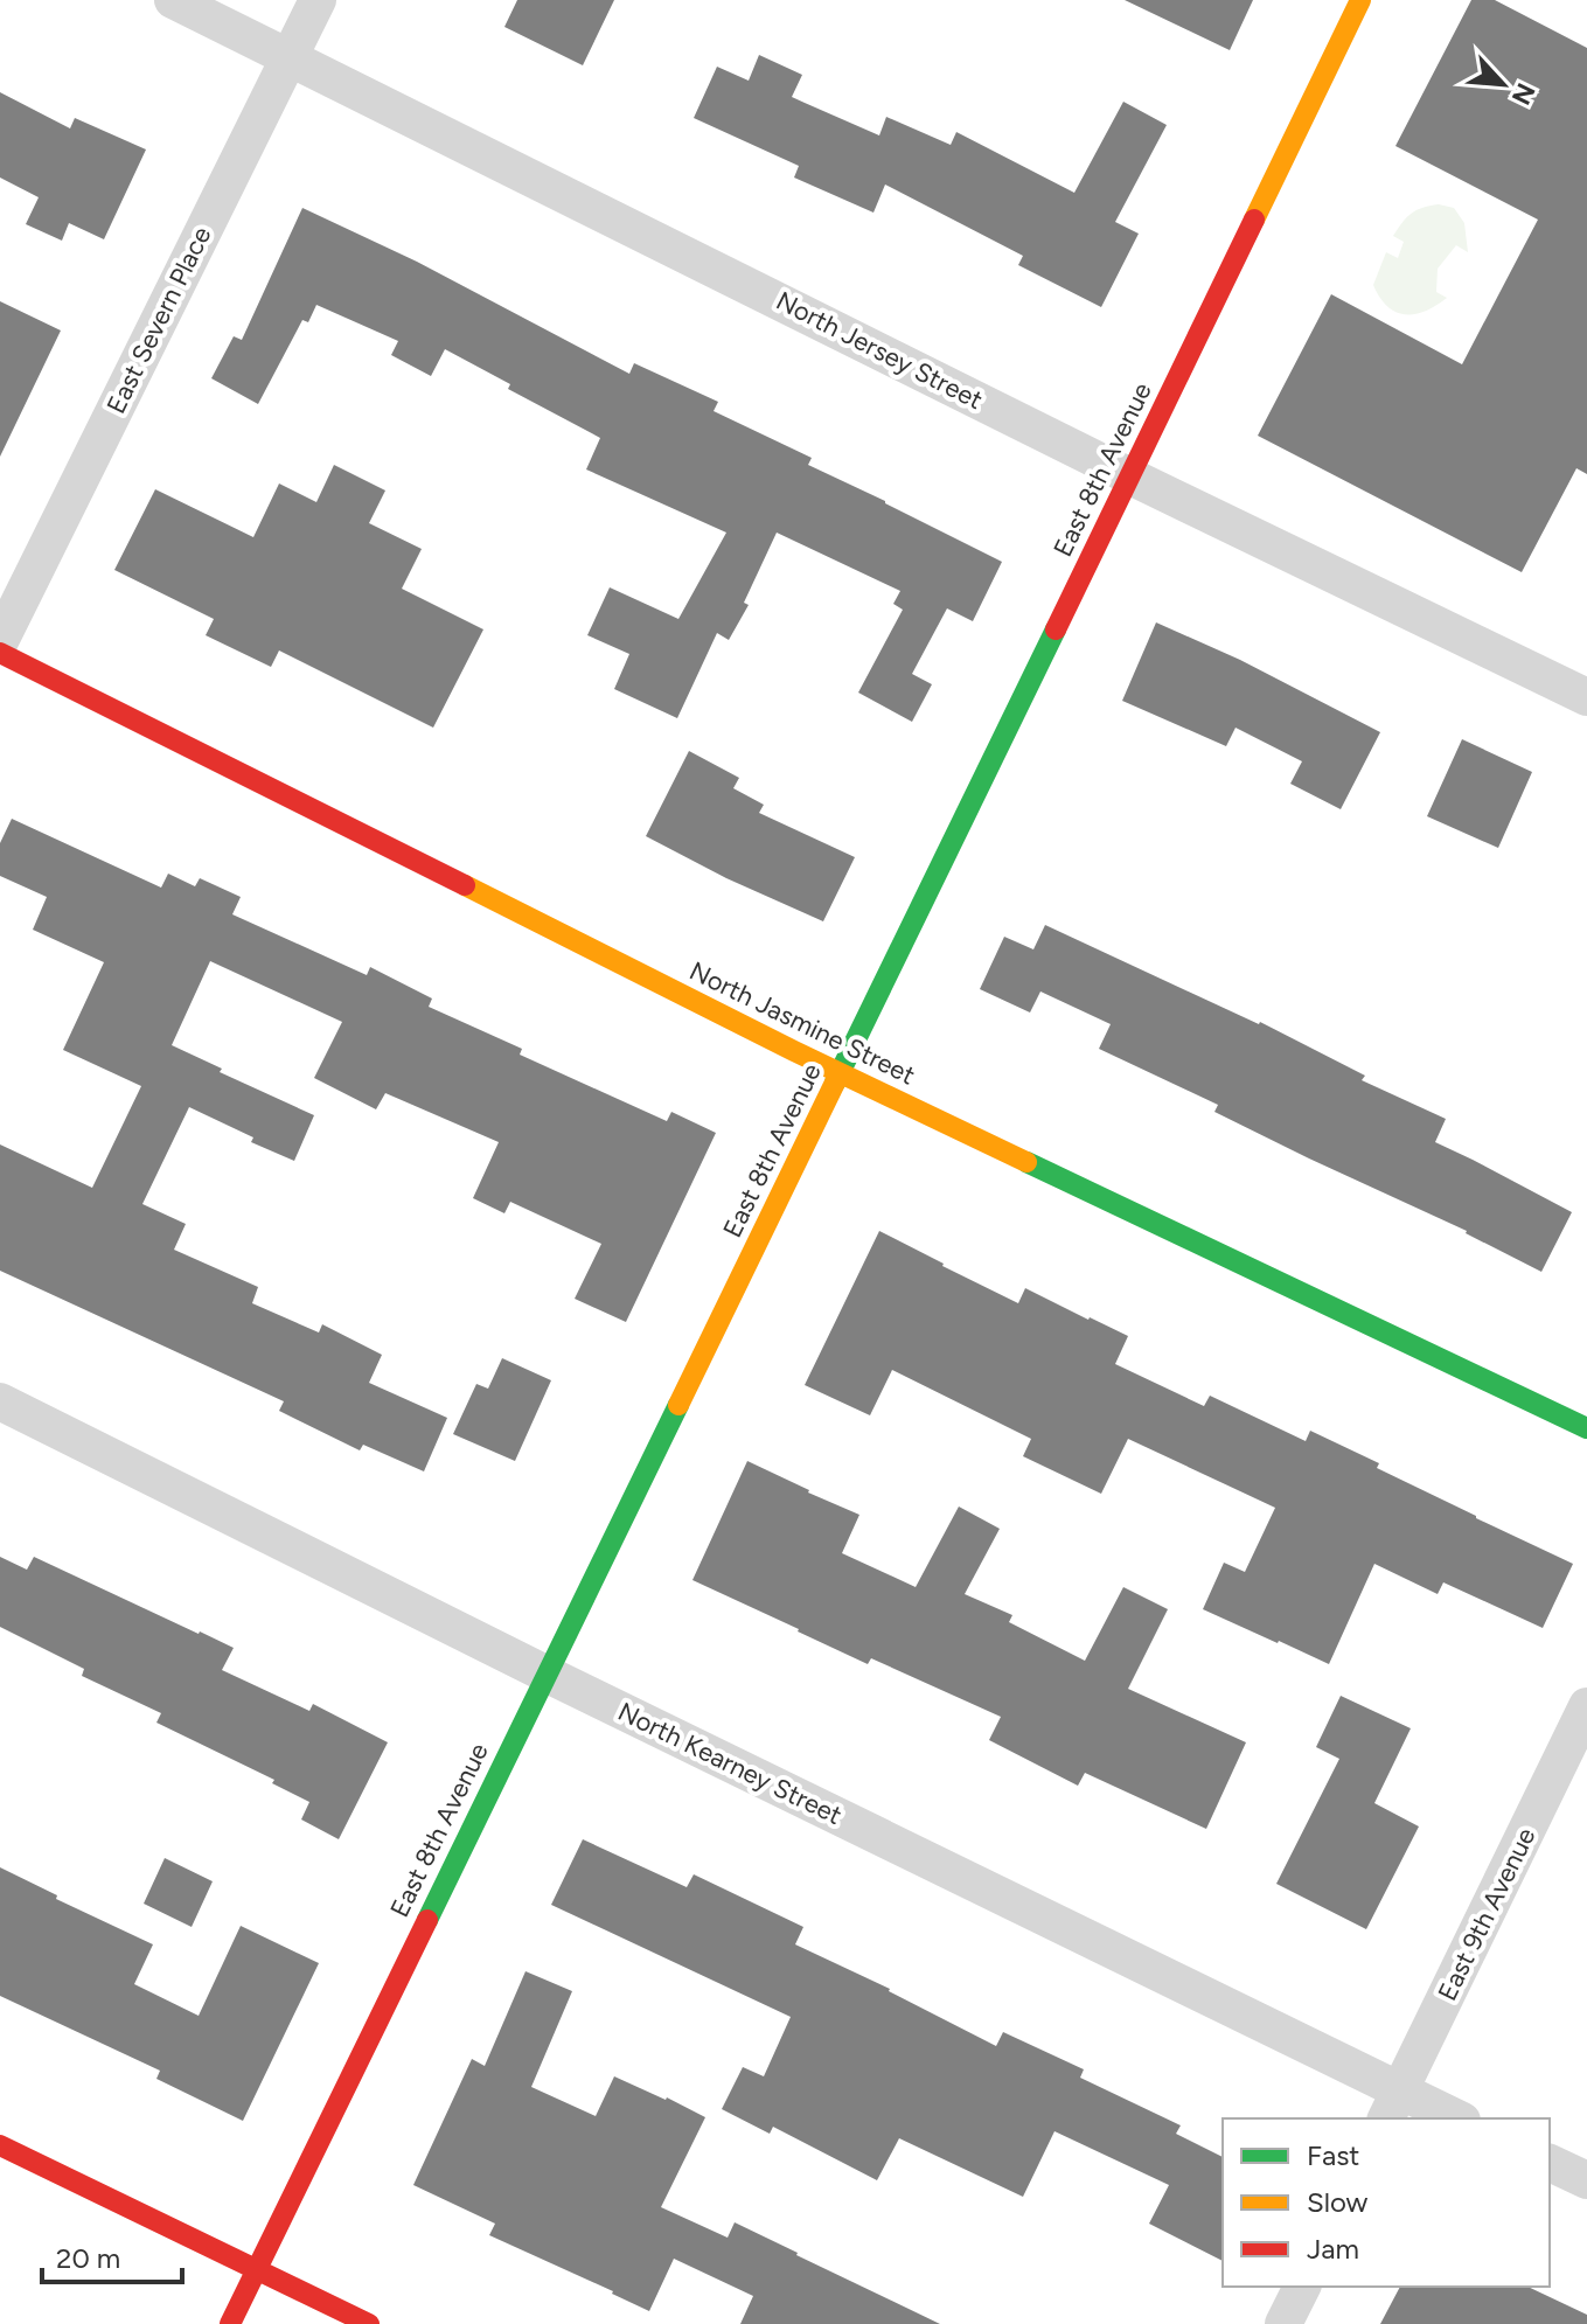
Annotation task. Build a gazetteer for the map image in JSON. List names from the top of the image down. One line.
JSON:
{"streets":{"street":["East Severn Place","North Jersey Street","East 8th Avenue","North Jasmine Street","North Kearney Street","East 9th Avenue"]},"crossings":[["East Severn Place","North Jersey Street"],["North Jersey Street","East 8th Avenue"],["East 8th Avenue","North Jasmine Street"],["East 8th Avenue","North Kearney Street"],["North Kearney Street","East 9th Avenue"]],"legend":["Fast","Slow","Jam"],"scale_bar":"20 m","north":"bottom right"}
